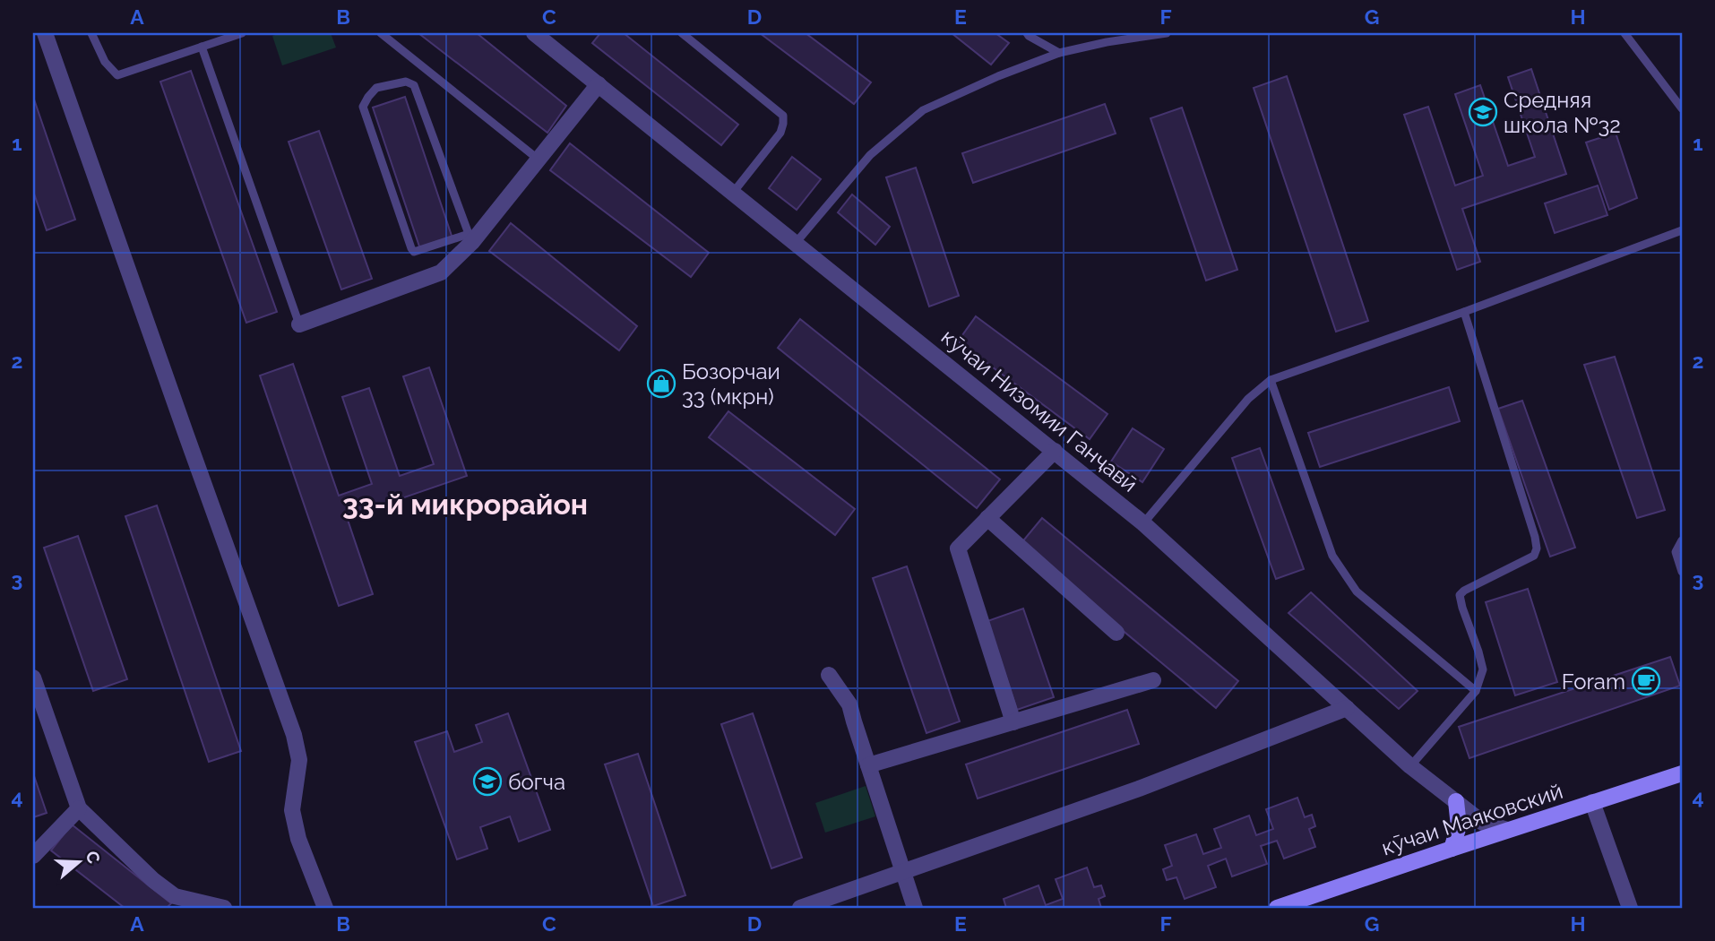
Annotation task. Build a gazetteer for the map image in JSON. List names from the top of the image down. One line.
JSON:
{"streets":{"street":["кӯчаи Низомии Ганҷавӣ","кӯчаи Маяковский"]},"crossings":[["кӯчаи Низомии Ганҷавӣ","кӯчаи Маяковский"]],"districts":["33-й микрорайон"],"places":{"school or university":["Средняя школа №32","богча"],"shop":["Бозорчаи 33 (мкрн)"],"cafe":["Foram"]},"north":"right","grid":{"columns":["A","B","C","D","E","F","G","H"],"rows":["1","2","3","4"]}}
